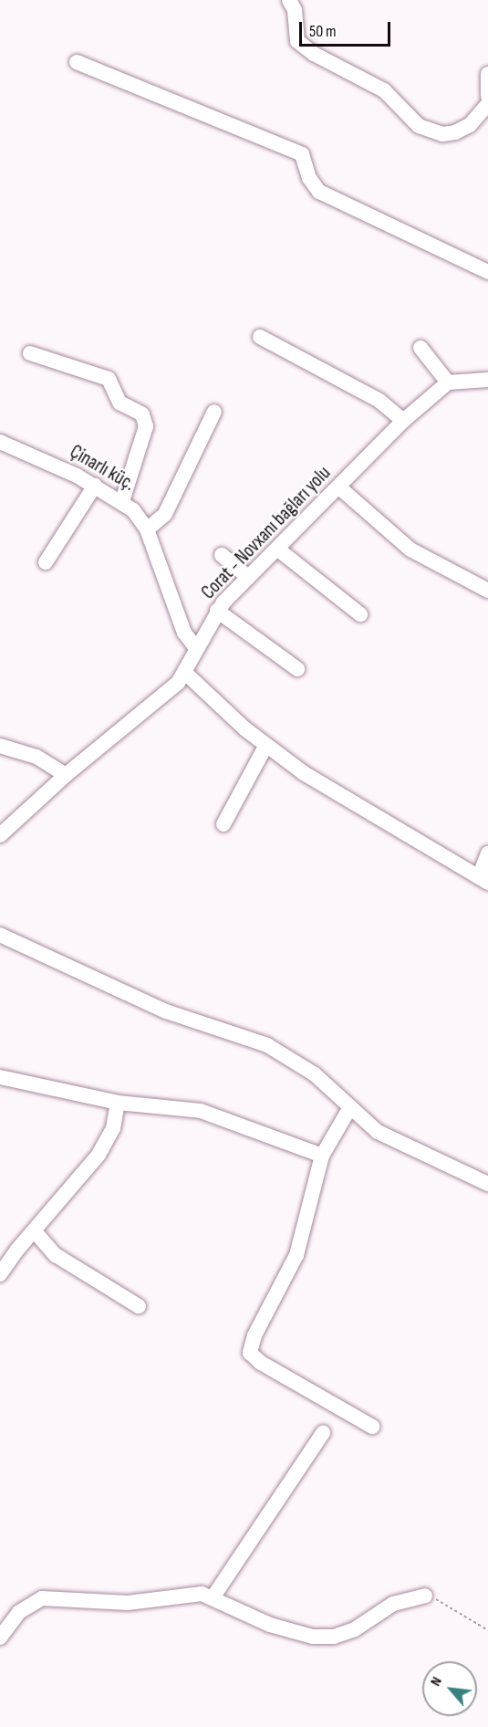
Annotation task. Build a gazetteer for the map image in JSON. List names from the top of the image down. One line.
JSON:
{"streets":{"street":["Çinarlı küç.","Corat - Novxanı bağları yolu"]},"crossings":[["Çinarlı küç.","Corat - Novxanı bağları yolu"]],"scale_bar":"50 m","north":"top left"}
